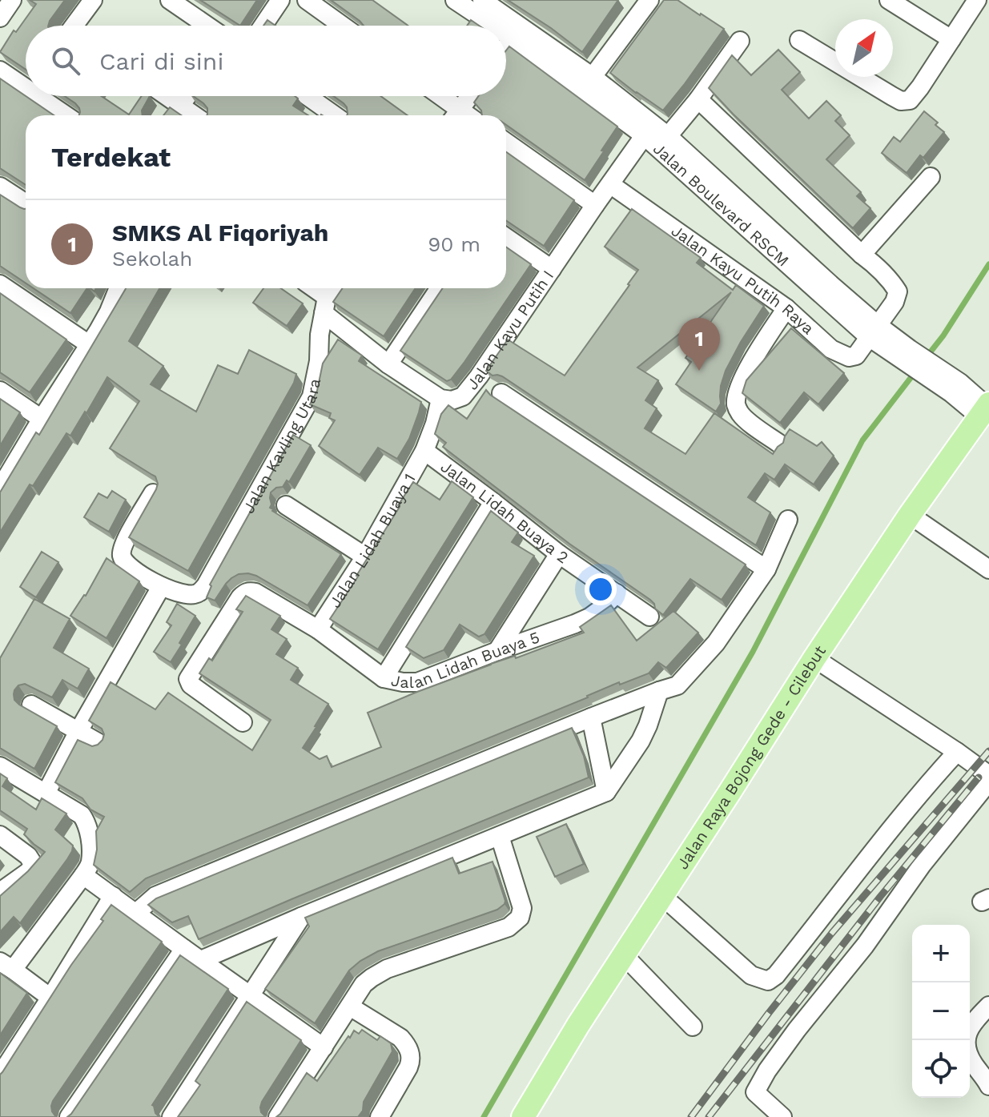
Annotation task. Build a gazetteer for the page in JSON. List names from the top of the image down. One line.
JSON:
{"streets":{"main road":["Jalan Raya Bojong Gede - Cilebut"],"street":["Jalan Boulevard RSCM","Jalan Kayu Putih Raya","Jalan Kayu Putih I","Jalan Kavling Utara","Jalan Lidah Buaya 2","Jalan Lidah Buaya 1","Jalan Lidah Buaya 5"]},"crossings":[["Jalan Boulevard RSCM","Jalan Kayu Putih Raya"],["Jalan Boulevard RSCM","Jalan Kayu Putih I"],["Jalan Boulevard RSCM","Jalan Raya Bojong Gede - Cilebut"],["Jalan Kayu Putih Raya","Jalan Kayu Putih I"],["Jalan Kayu Putih I","Jalan Lidah Buaya 1"],["Jalan Lidah Buaya 2","Jalan Lidah Buaya 1"],["Jalan Lidah Buaya 2","Jalan Lidah Buaya 5"],["Jalan Lidah Buaya 1","Jalan Lidah Buaya 5"]],"north":"top right","page":{"search":"Cari di sini","heading":"Terdekat","list":[{"mark":"1","name":"SMKS Al Fiqoriyah","note":"Sekolah","value":"90 m"}],"pins":"1","map_buttons":["+","−"]}}
